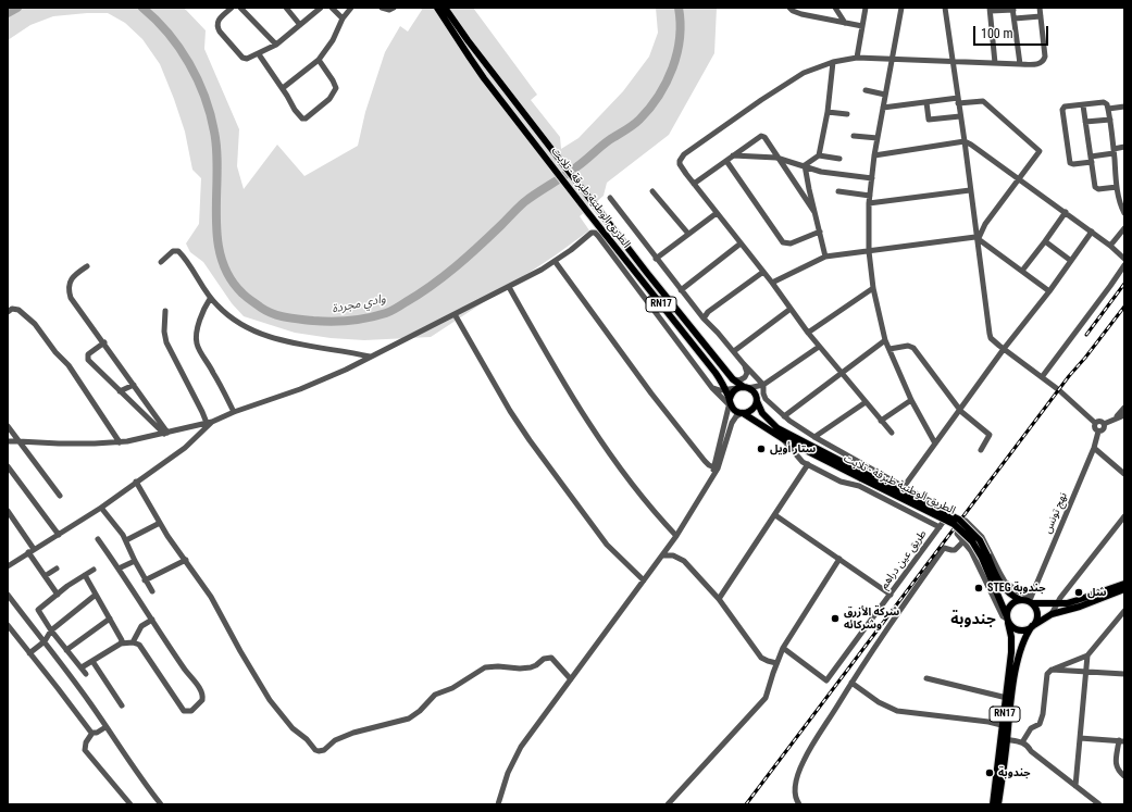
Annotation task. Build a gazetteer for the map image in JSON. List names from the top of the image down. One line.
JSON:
{"streets":{"main road":["الطريق الوطنية طبرقة - تلابت","RN17"],"street":["نهج تونس","طريق عين دراهم"]},"crossings":[["الطريق الوطنية طبرقة - تلابت","RN17"],["الطريق الوطنية طبرقة - تلابت","نهج تونس"]],"districts":["جندوبة"],"water":["وادي مجردة"],"places":["ستار أويل","STEG جندوبة","شل","شركة الأزرق وشركائه","جندوبة"],"scale_bar":"100 m"}
